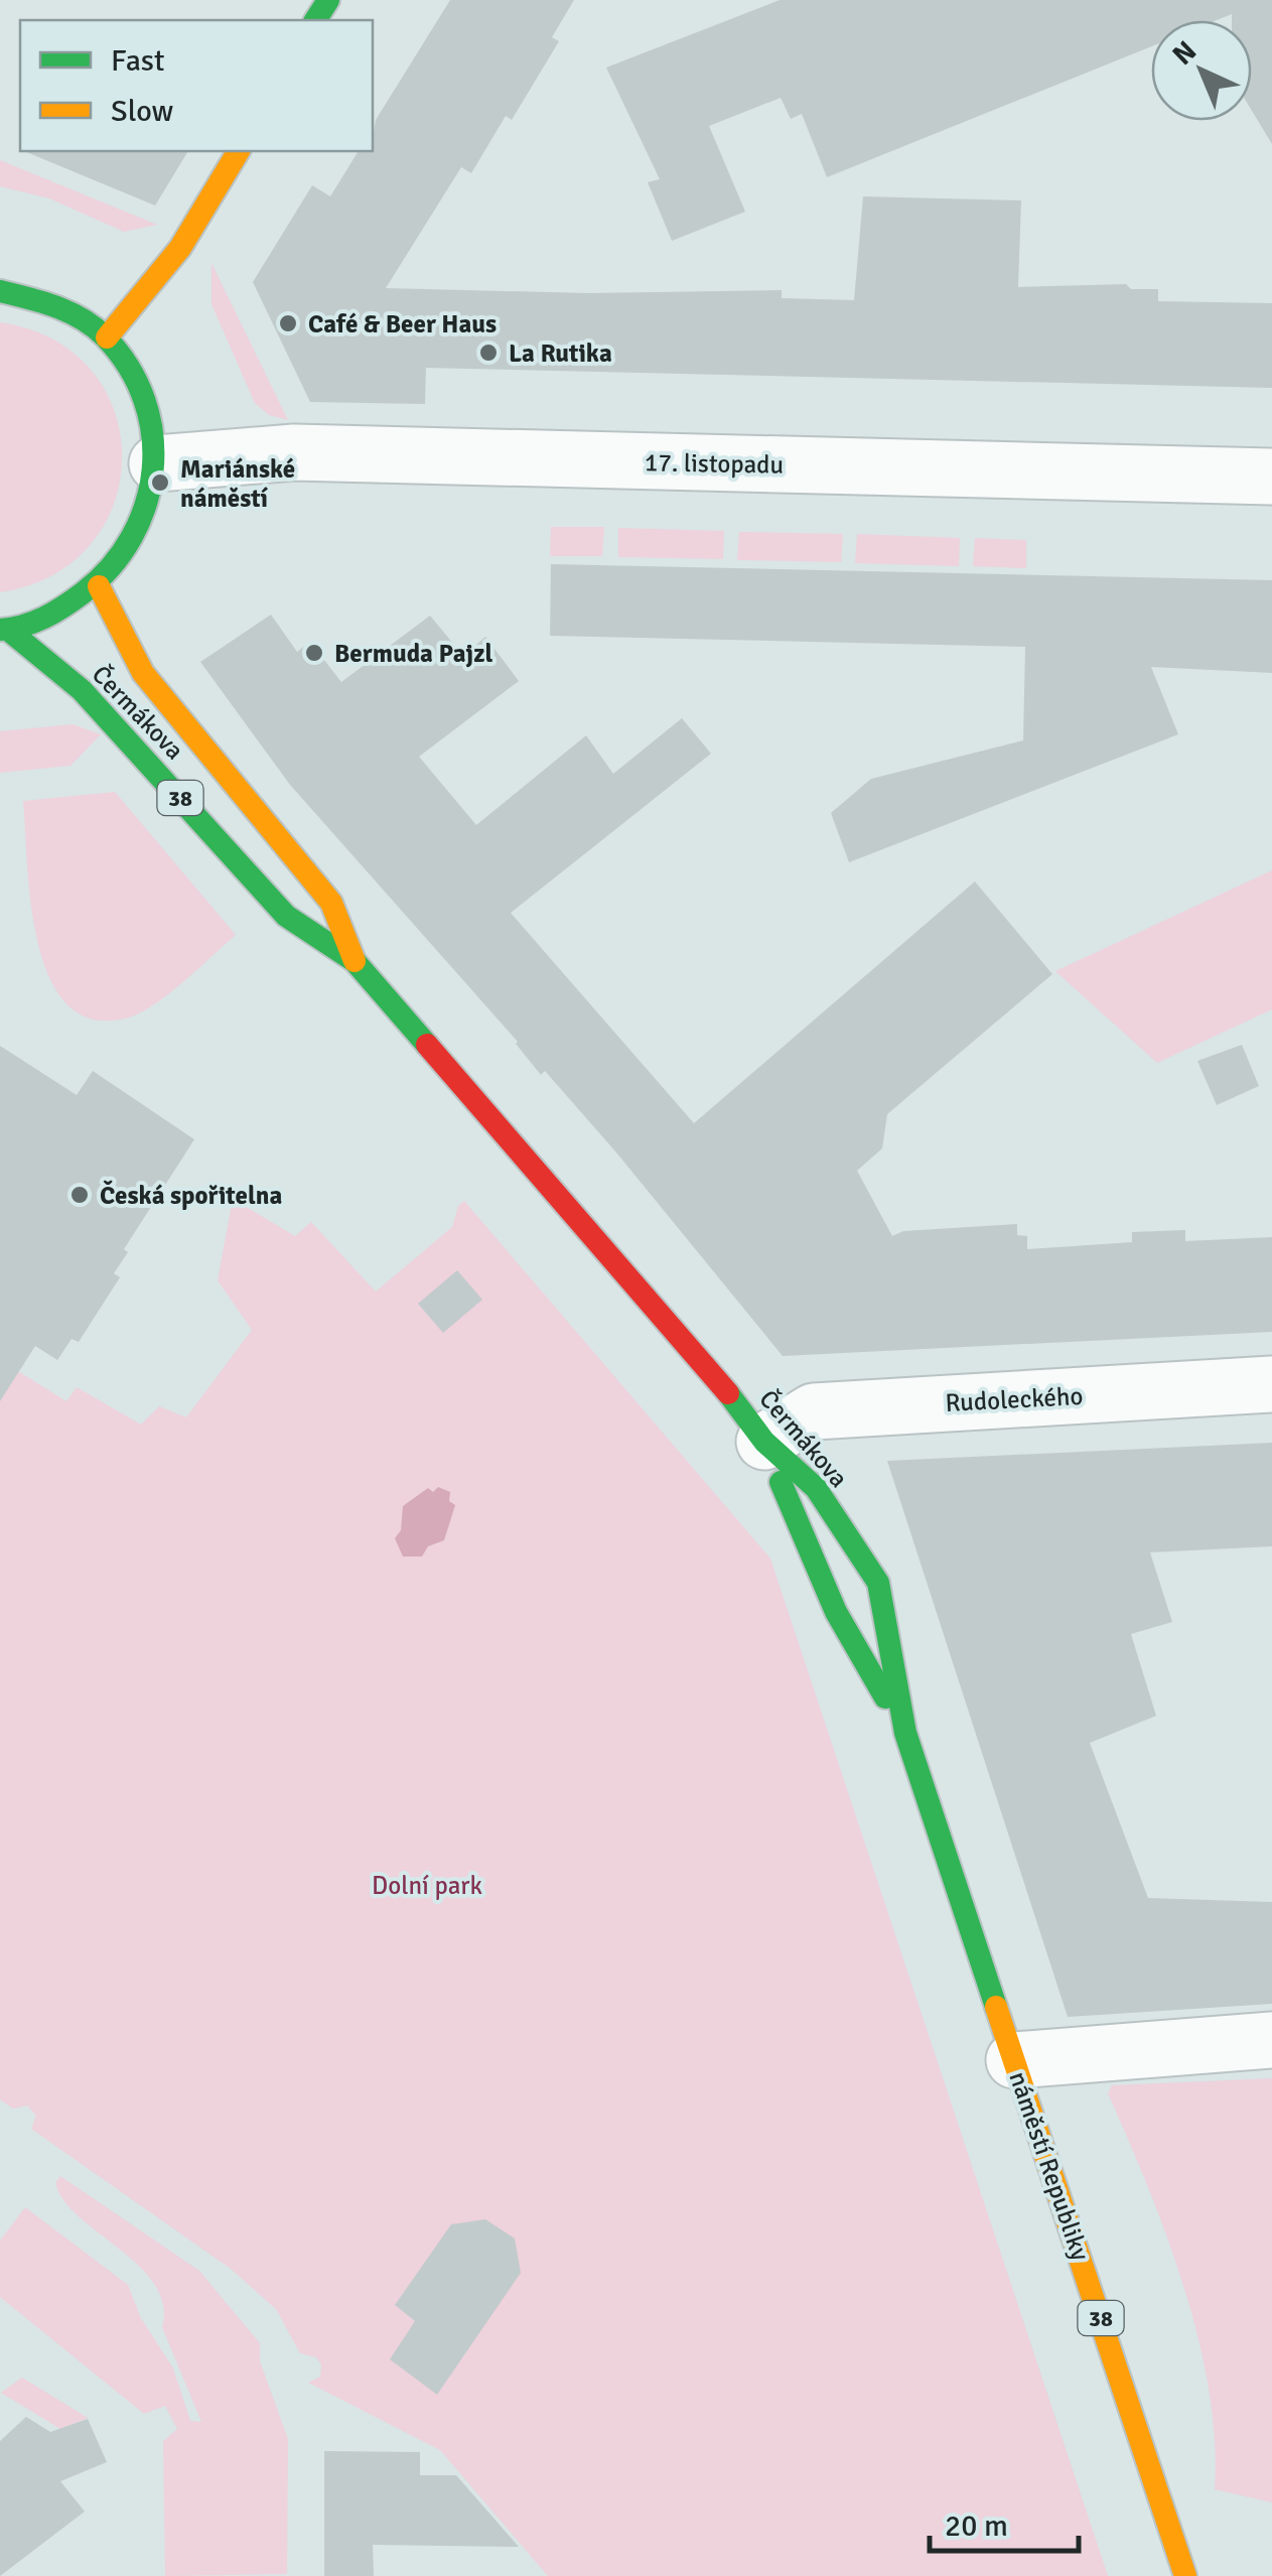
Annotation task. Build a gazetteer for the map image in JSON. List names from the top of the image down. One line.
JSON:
{"streets":{"main road":["Čermákova","38","náměstí Republiky"],"street":["17. listopadu","Rudoleckého"]},"crossings":[["Čermákova","38"],["Čermákova","Rudoleckého"],["Čermákova","náměstí Republiky"],["38","Rudoleckého"]],"parks":["Dolní park"],"places":["Café & Beer Haus","La Rutika","Mariánské náměstí","Bermuda Pajzl","Česká spořitelna"],"legend":["Fast","Slow"],"scale_bar":"20 m","north":"top left"}
